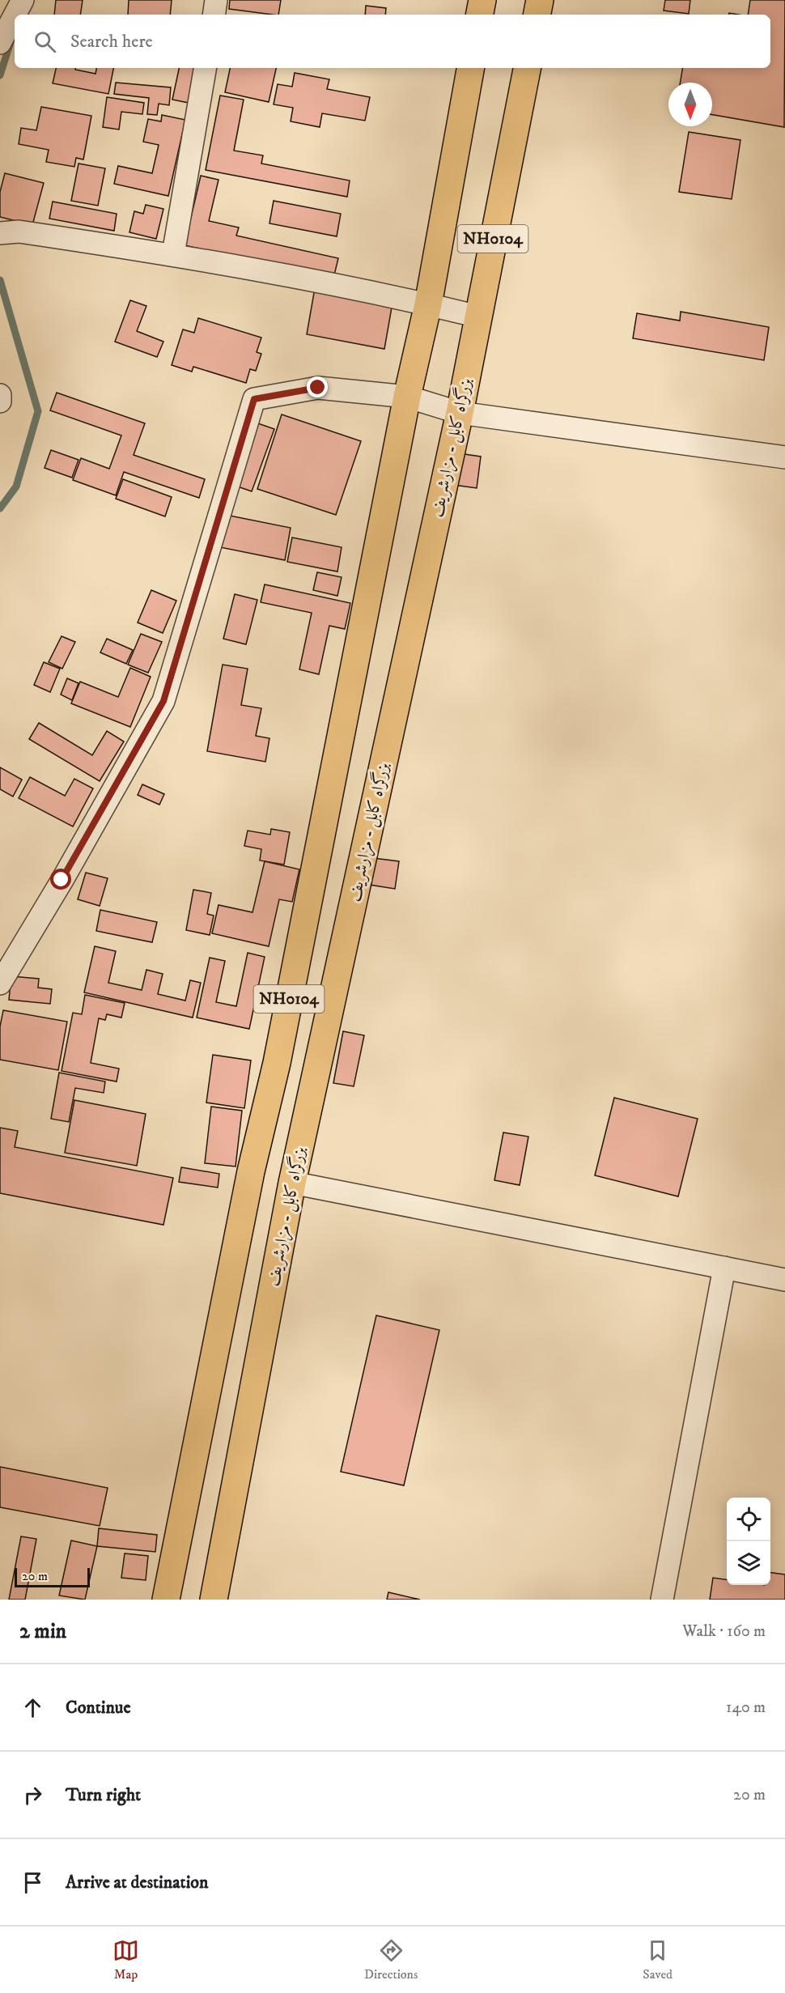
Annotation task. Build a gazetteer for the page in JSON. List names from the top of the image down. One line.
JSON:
{"streets":{"highway":["NH0104","بزرگراه کابل - مزارشریف"]},"scale_bar":"20 m","north":"bottom","page":{"search":"Search here","scale":"20 m","heading":["2 min","Walk · 160 m"],"list":[["Continue","140 m"],["Turn right","20 m"],"Arrive at destination"],"nav":["Map","Directions","Saved"]}}
